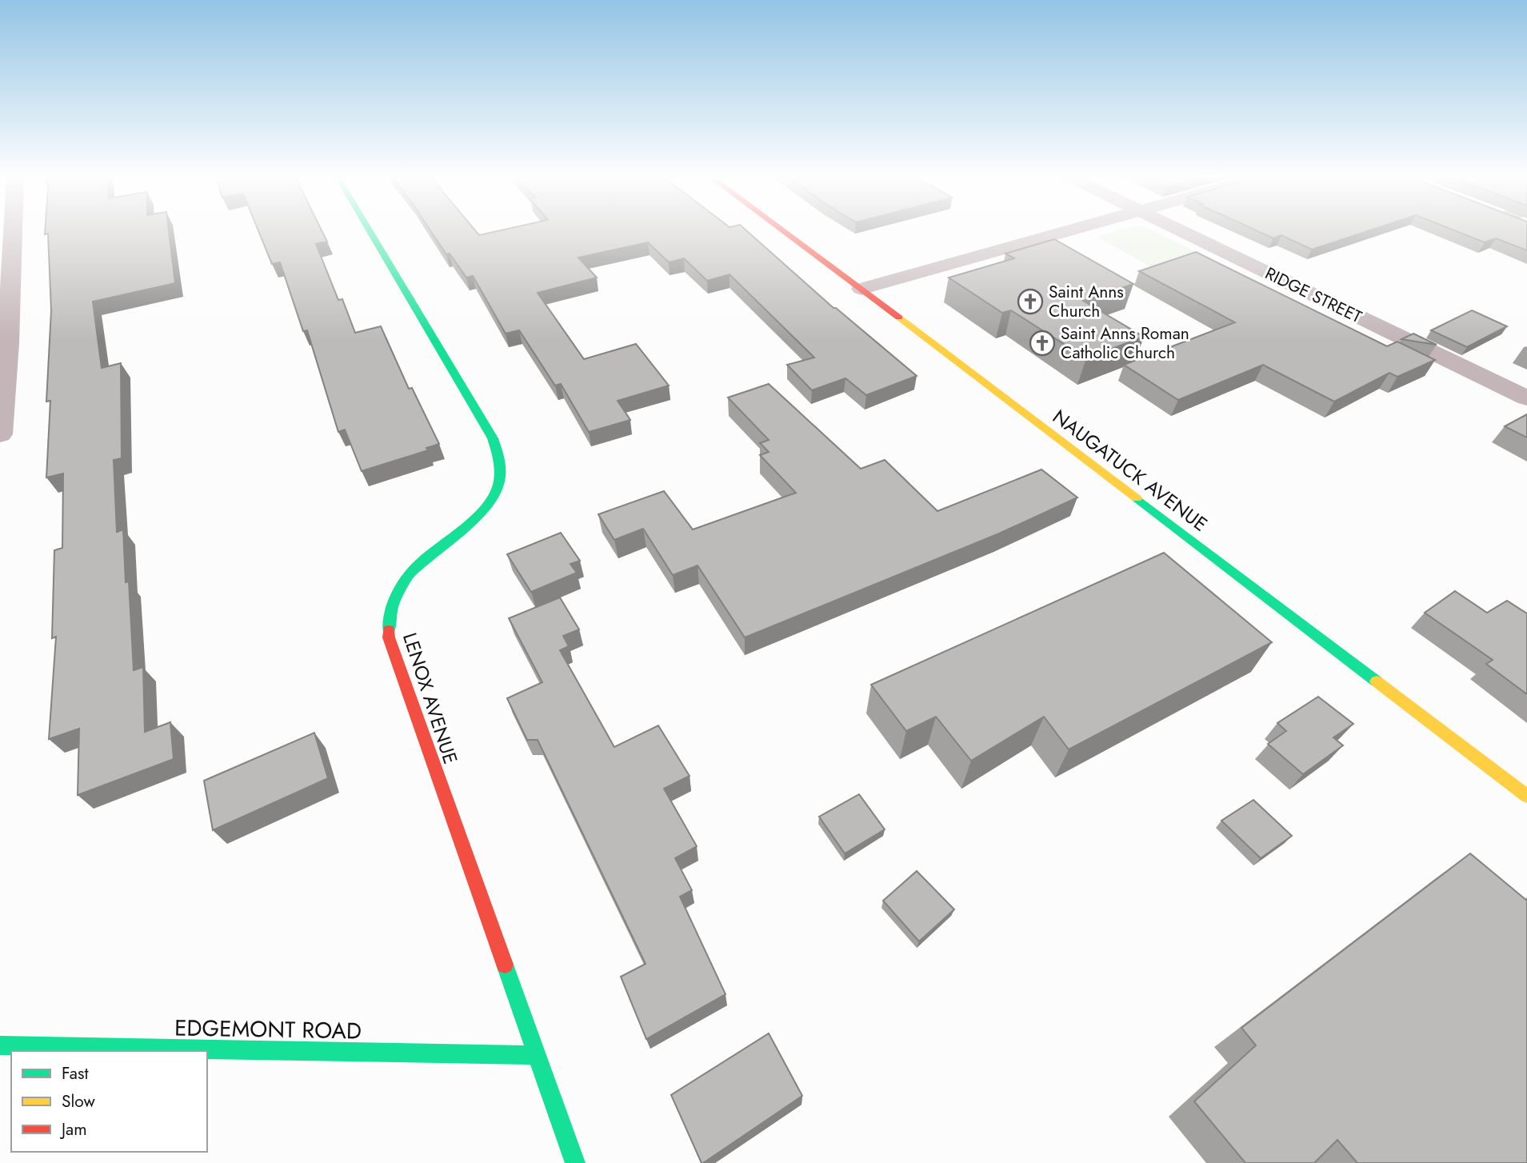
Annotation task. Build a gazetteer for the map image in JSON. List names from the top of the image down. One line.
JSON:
{"streets":{"street":["RIDGE STREET","NAUGATUCK AVENUE","LENOX AVENUE","EDGEMONT ROAD"]},"crossings":[["LENOX AVENUE","EDGEMONT ROAD"]],"places":{"church":["Saint Anns Church","Saint Anns Roman Catholic Church"]},"legend":["Fast","Slow","Jam"]}
